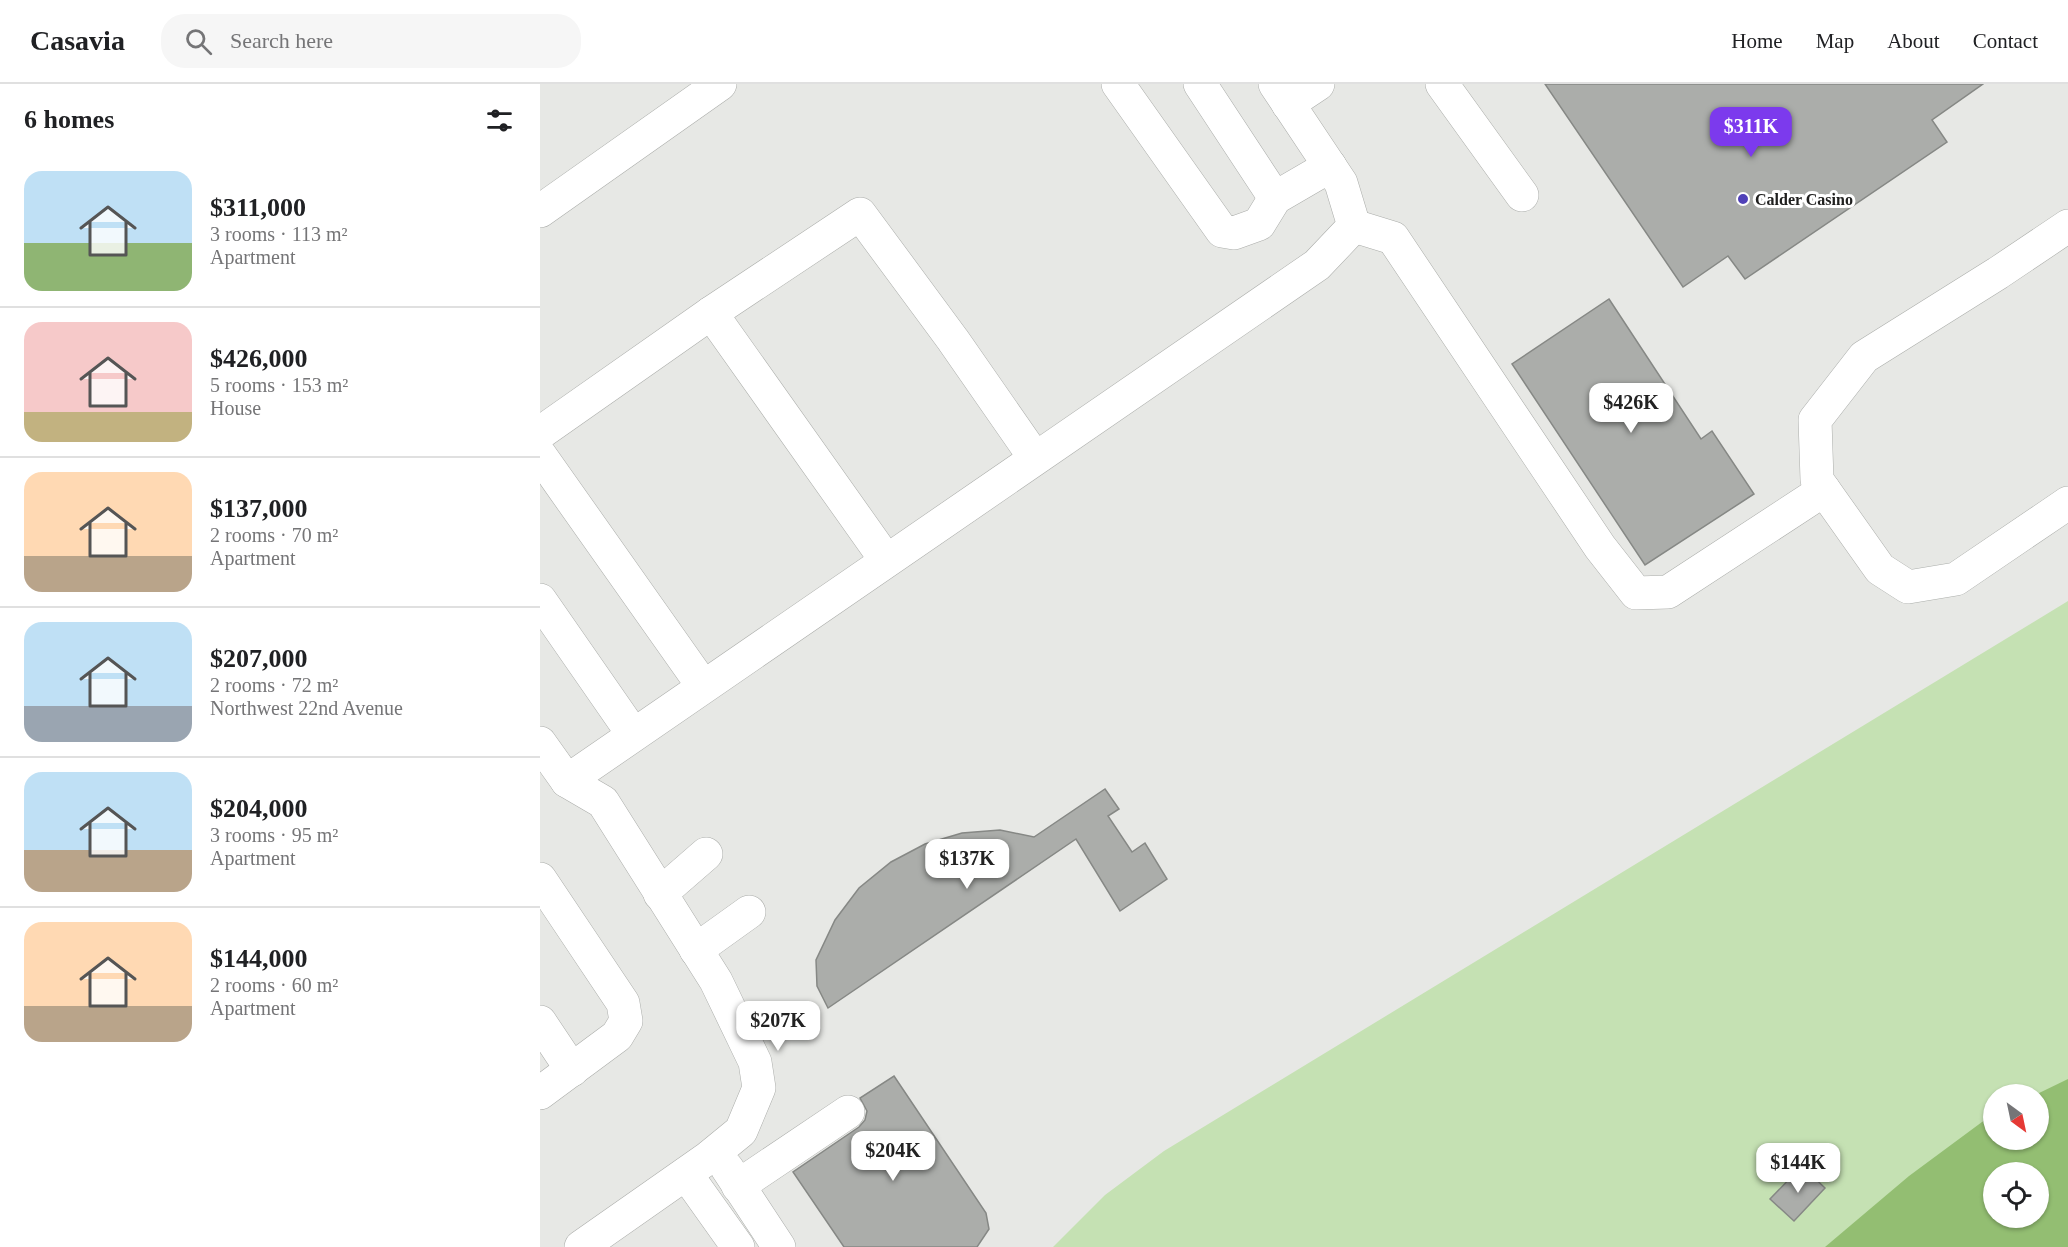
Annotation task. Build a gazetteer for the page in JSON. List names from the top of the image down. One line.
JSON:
{"places":["Calder Casino"],"north":"bottom right","page":{"header":"Casavia","search":"Search here","nav":["Home","Map","About","Contact"],"heading":"6 homes","price":["$311K","$426K","$137K","$207K","$204K","$144K"],"list":[{"name":"$311,000","note":"3 rooms · 113 m² · Apartment"},{"name":"$426,000","note":"5 rooms · 153 m² · House"},{"name":"$137,000","note":"2 rooms · 70 m² · Apartment"},{"name":"$207,000","note":"2 rooms · 72 m² · Northwest 22nd Avenue"},{"name":"$204,000","note":"3 rooms · 95 m² · Apartment"},{"name":"$144,000","note":"2 rooms · 60 m² · Apartment"}]}}
